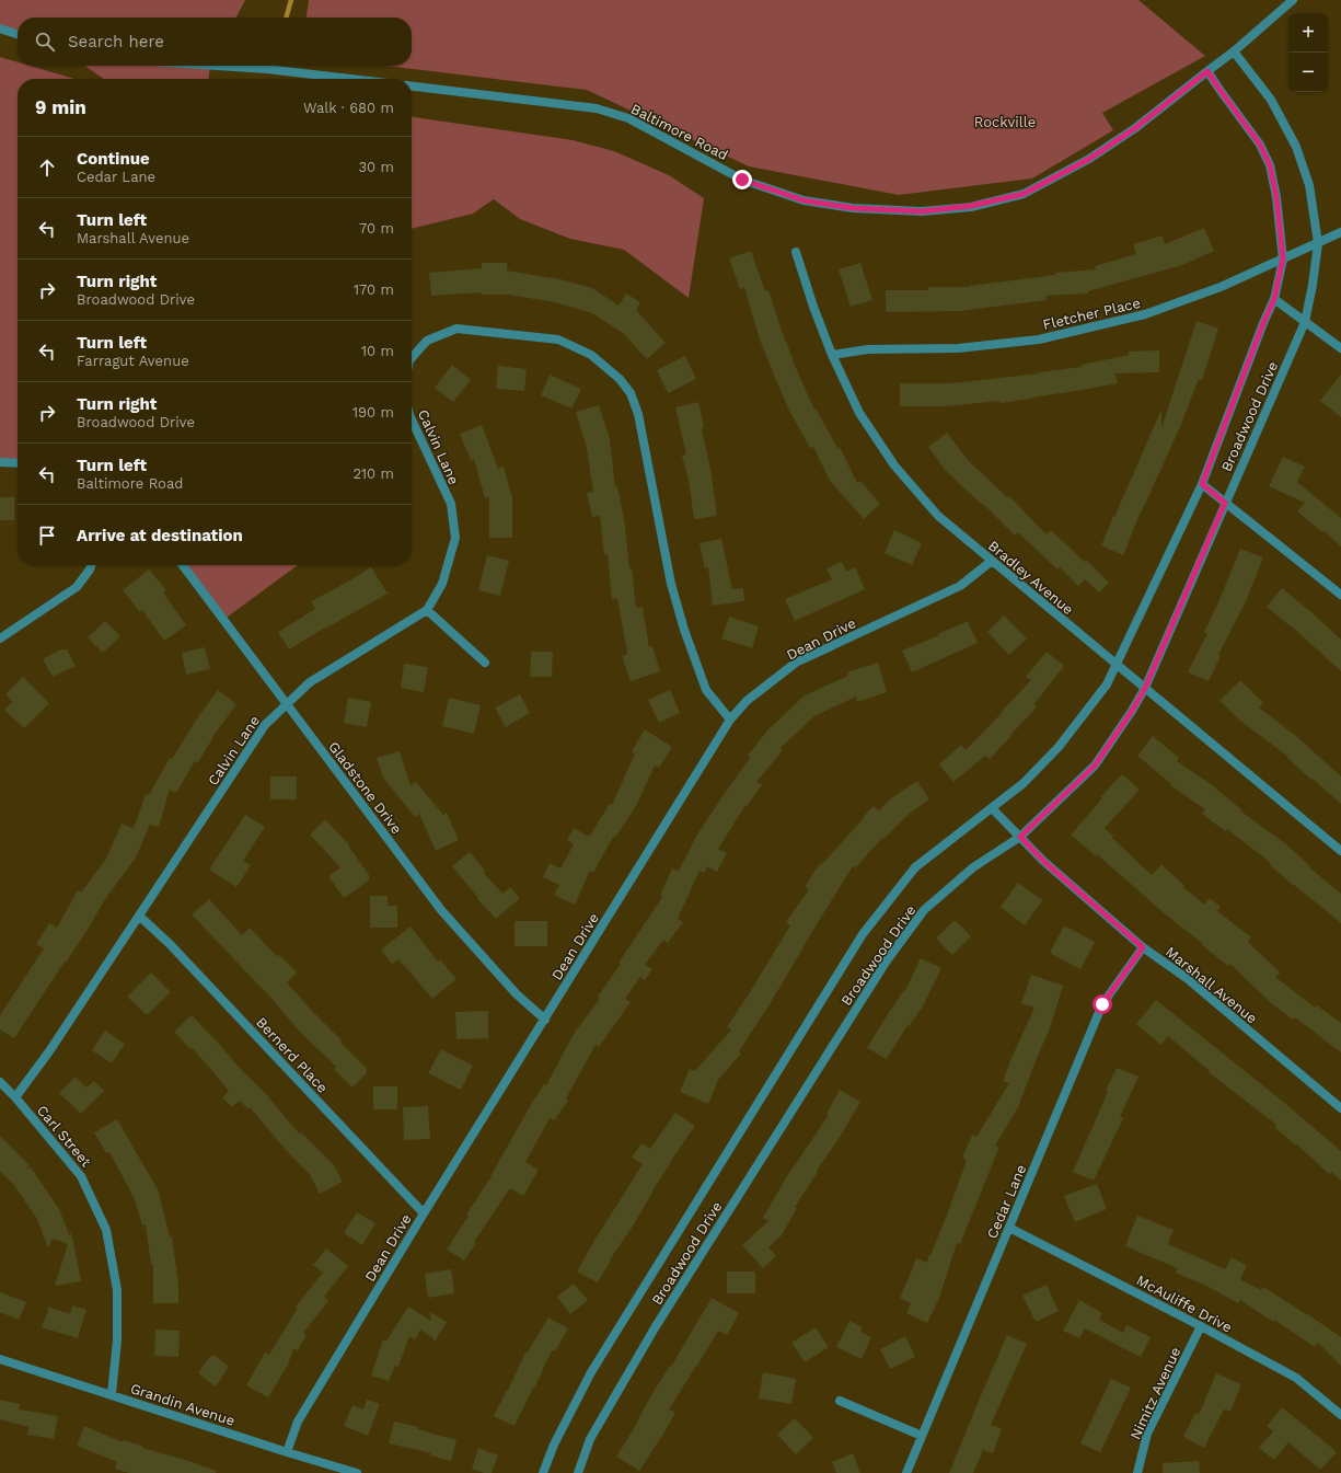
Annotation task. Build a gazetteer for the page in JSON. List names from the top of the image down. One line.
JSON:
{"streets":{"street":["Baltimore Road","Fletcher Place","Broadwood Drive","Calvin Lane","Bradley Avenue","Dean Drive","Gladstone Drive","Marshall Avenue","Bernerd Place","Carl Street","Cedar Lane","McAuliffe Drive","Nimitz Avenue","Grandin Avenue"]},"crossings":[["Baltimore Road","Broadwood Drive"],["Fletcher Place","Broadwood Drive"],["Fletcher Place","Bradley Avenue"],["Broadwood Drive","Bradley Avenue"],["Broadwood Drive","Marshall Avenue"],["Calvin Lane","Gladstone Drive"],["Calvin Lane","Bernerd Place"],["Calvin Lane","Carl Street"],["Bradley Avenue","Dean Drive"],["Dean Drive","Gladstone Drive"],["Dean Drive","Bernerd Place"],["Dean Drive","Grandin Avenue"],["Marshall Avenue","Cedar Lane"],["Carl Street","Grandin Avenue"],["Cedar Lane","McAuliffe Drive"],["McAuliffe Drive","Nimitz Avenue"]],"parks":["Rockville"],"page":{"map_buttons":["+","−"],"search":"Search here","heading":["9 min","Walk · 680 m"],"list":[["Continue","Cedar Lane","30 m"],["Turn left","Marshall Avenue","70 m"],["Turn right","Broadwood Drive","170 m"],["Turn left","Farragut Avenue","10 m"],["Turn right","Broadwood Drive","190 m"],["Turn left","Baltimore Road","210 m"],"Arrive at destination"]}}
